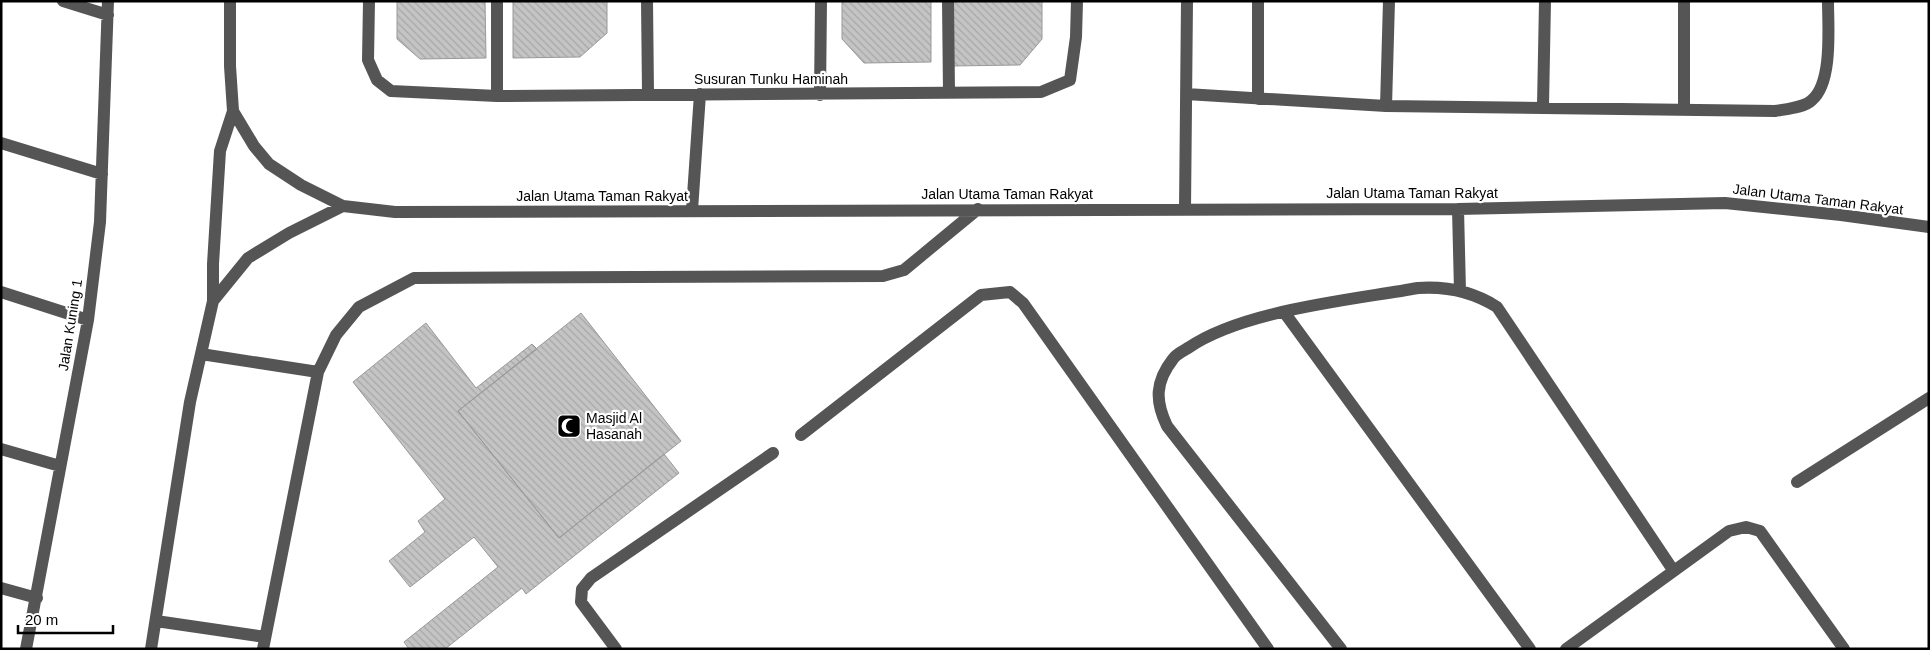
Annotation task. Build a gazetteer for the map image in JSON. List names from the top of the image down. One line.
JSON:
{"streets":{"street":["Susuran Tunku Haminah","Jalan Utama Taman Rakyat","Jalan Kuning 1"]},"places":{"mosque":["Masjid Al Hasanah"]},"scale_bar":"20 m"}
